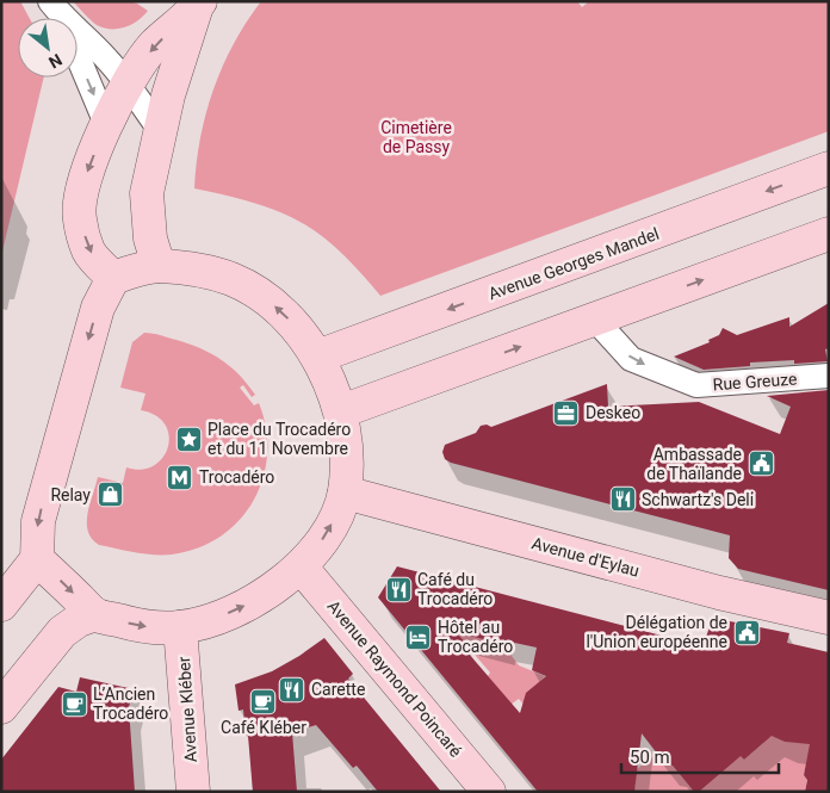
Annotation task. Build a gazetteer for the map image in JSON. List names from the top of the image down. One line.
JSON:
{"streets":{"main road":["Avenue Georges Mandel","Avenue d'Eylau","Avenue Raymond Poincaré","Avenue Kléber"],"street":["Rue Greuze"]},"one_way":["Rue Greuze"],"parks":["Cimetière de Passy"],"places":{"office":["Deskeo"],"place":["Place du Trocadéro et du 11 Novembre"],"public building":["Ambassade de Thaïlande","Délégation de l'Union européenne"],"metro station":["Trocadéro"],"shop":["Relay"],"restaurant":["Schwartz's Deli","Café du Trocadéro","Carette"],"hotel":["Hôtel au Trocadéro"],"cafe":["Café Kléber","L’Ancien Trocadéro"]},"scale_bar":"50 m","north":"bottom right"}
